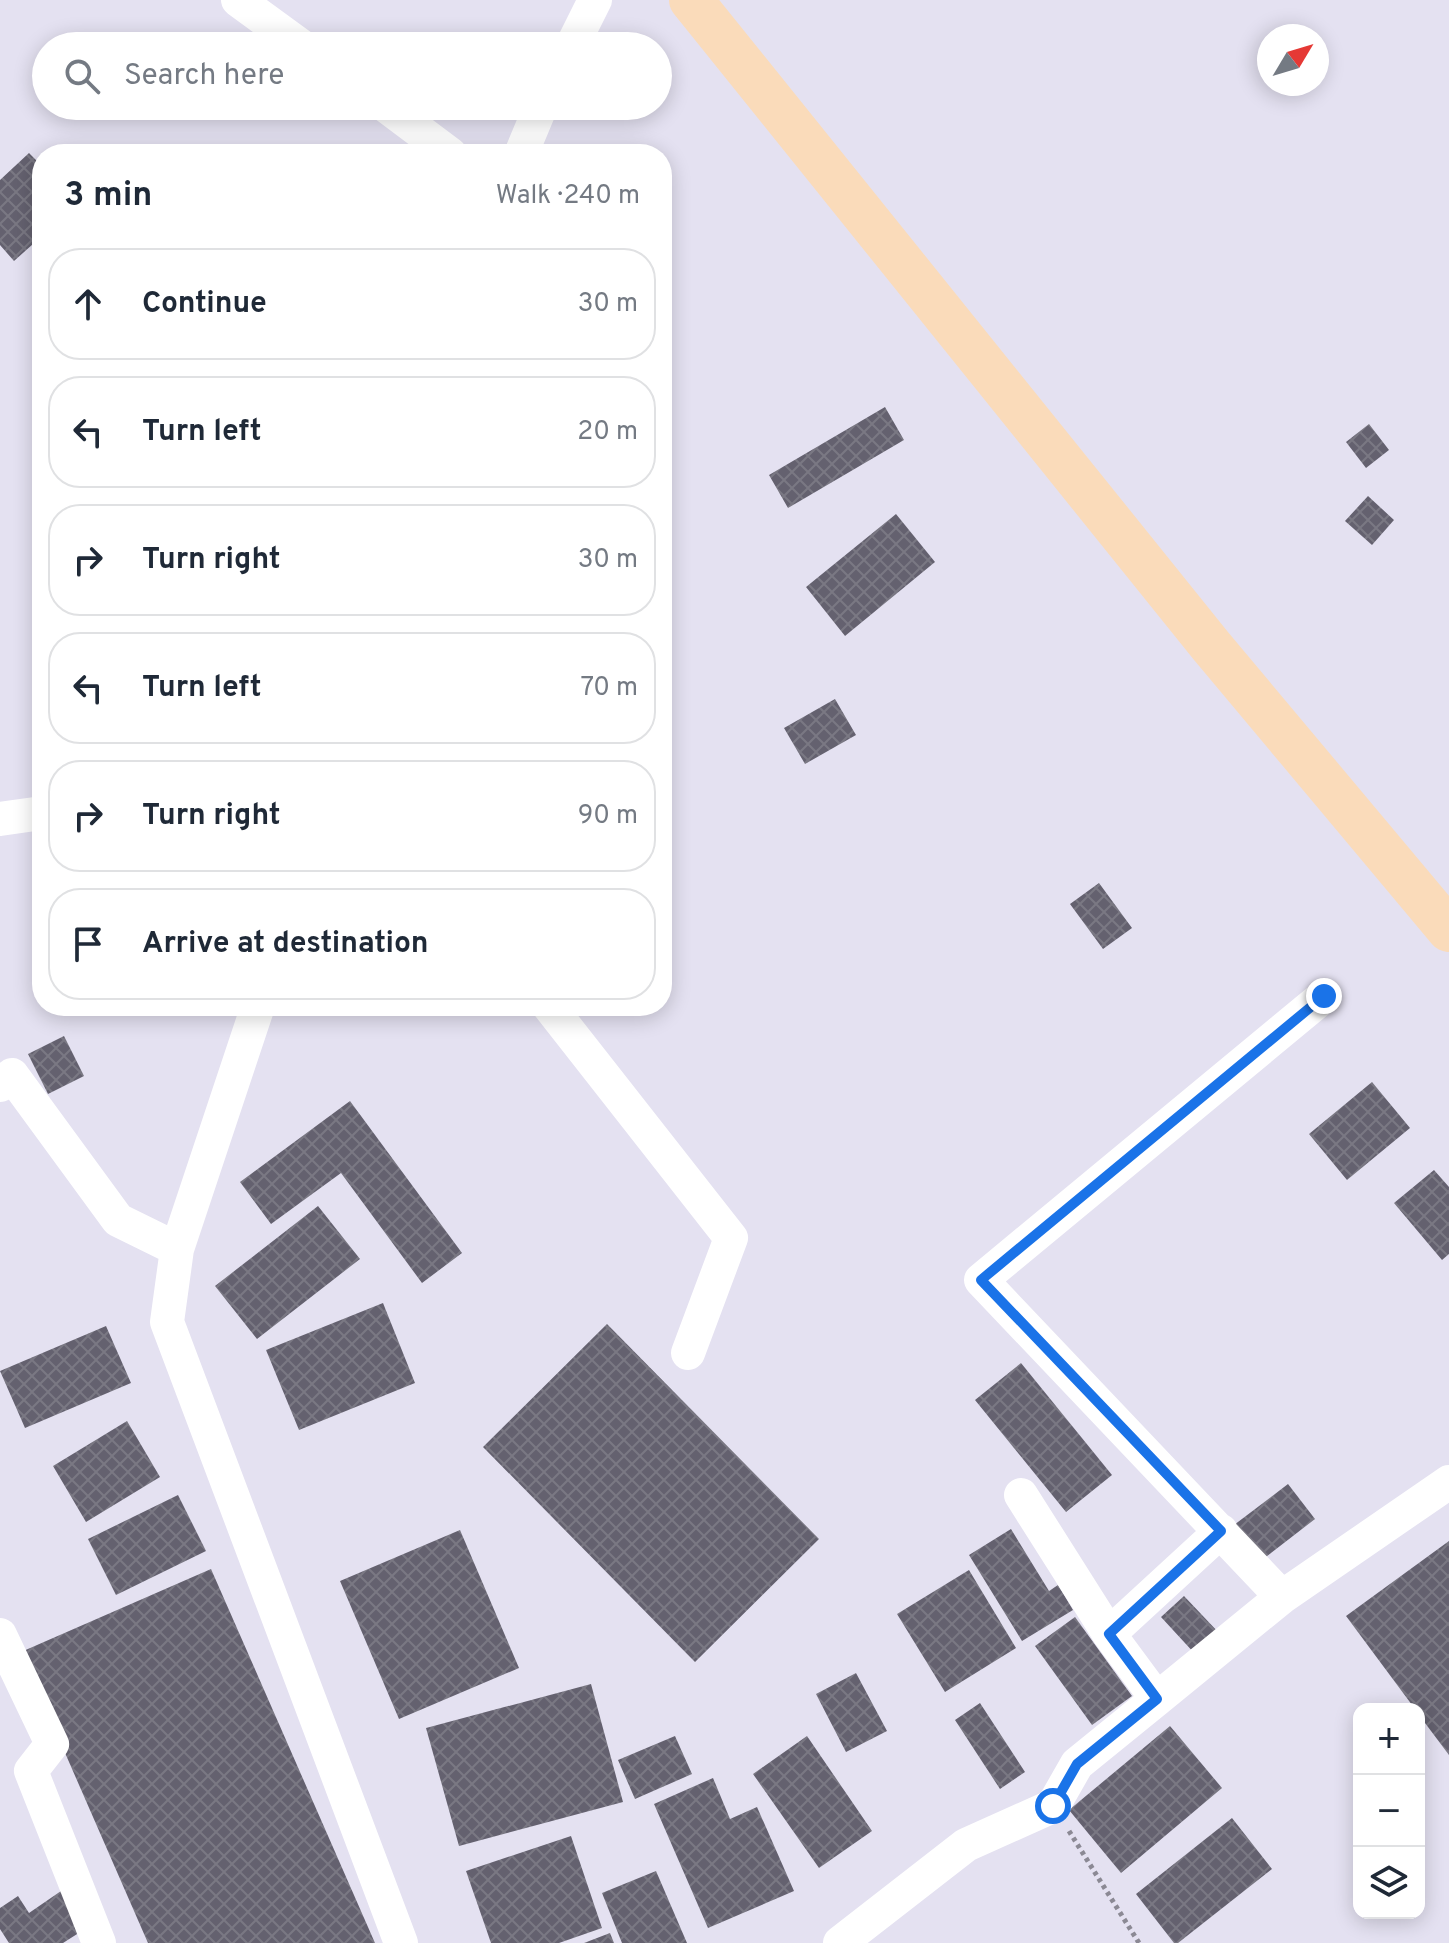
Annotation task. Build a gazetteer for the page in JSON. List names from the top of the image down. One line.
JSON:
{"north":"top right","page":{"search":"Search here","heading":["3 min","Walk · 240 m"],"list":[["Continue","30 m"],["Turn left","20 m"],["Turn right","30 m"],["Turn left","70 m"],["Turn right","90 m"],"Arrive at destination"],"map_buttons":["+","−"]}}
